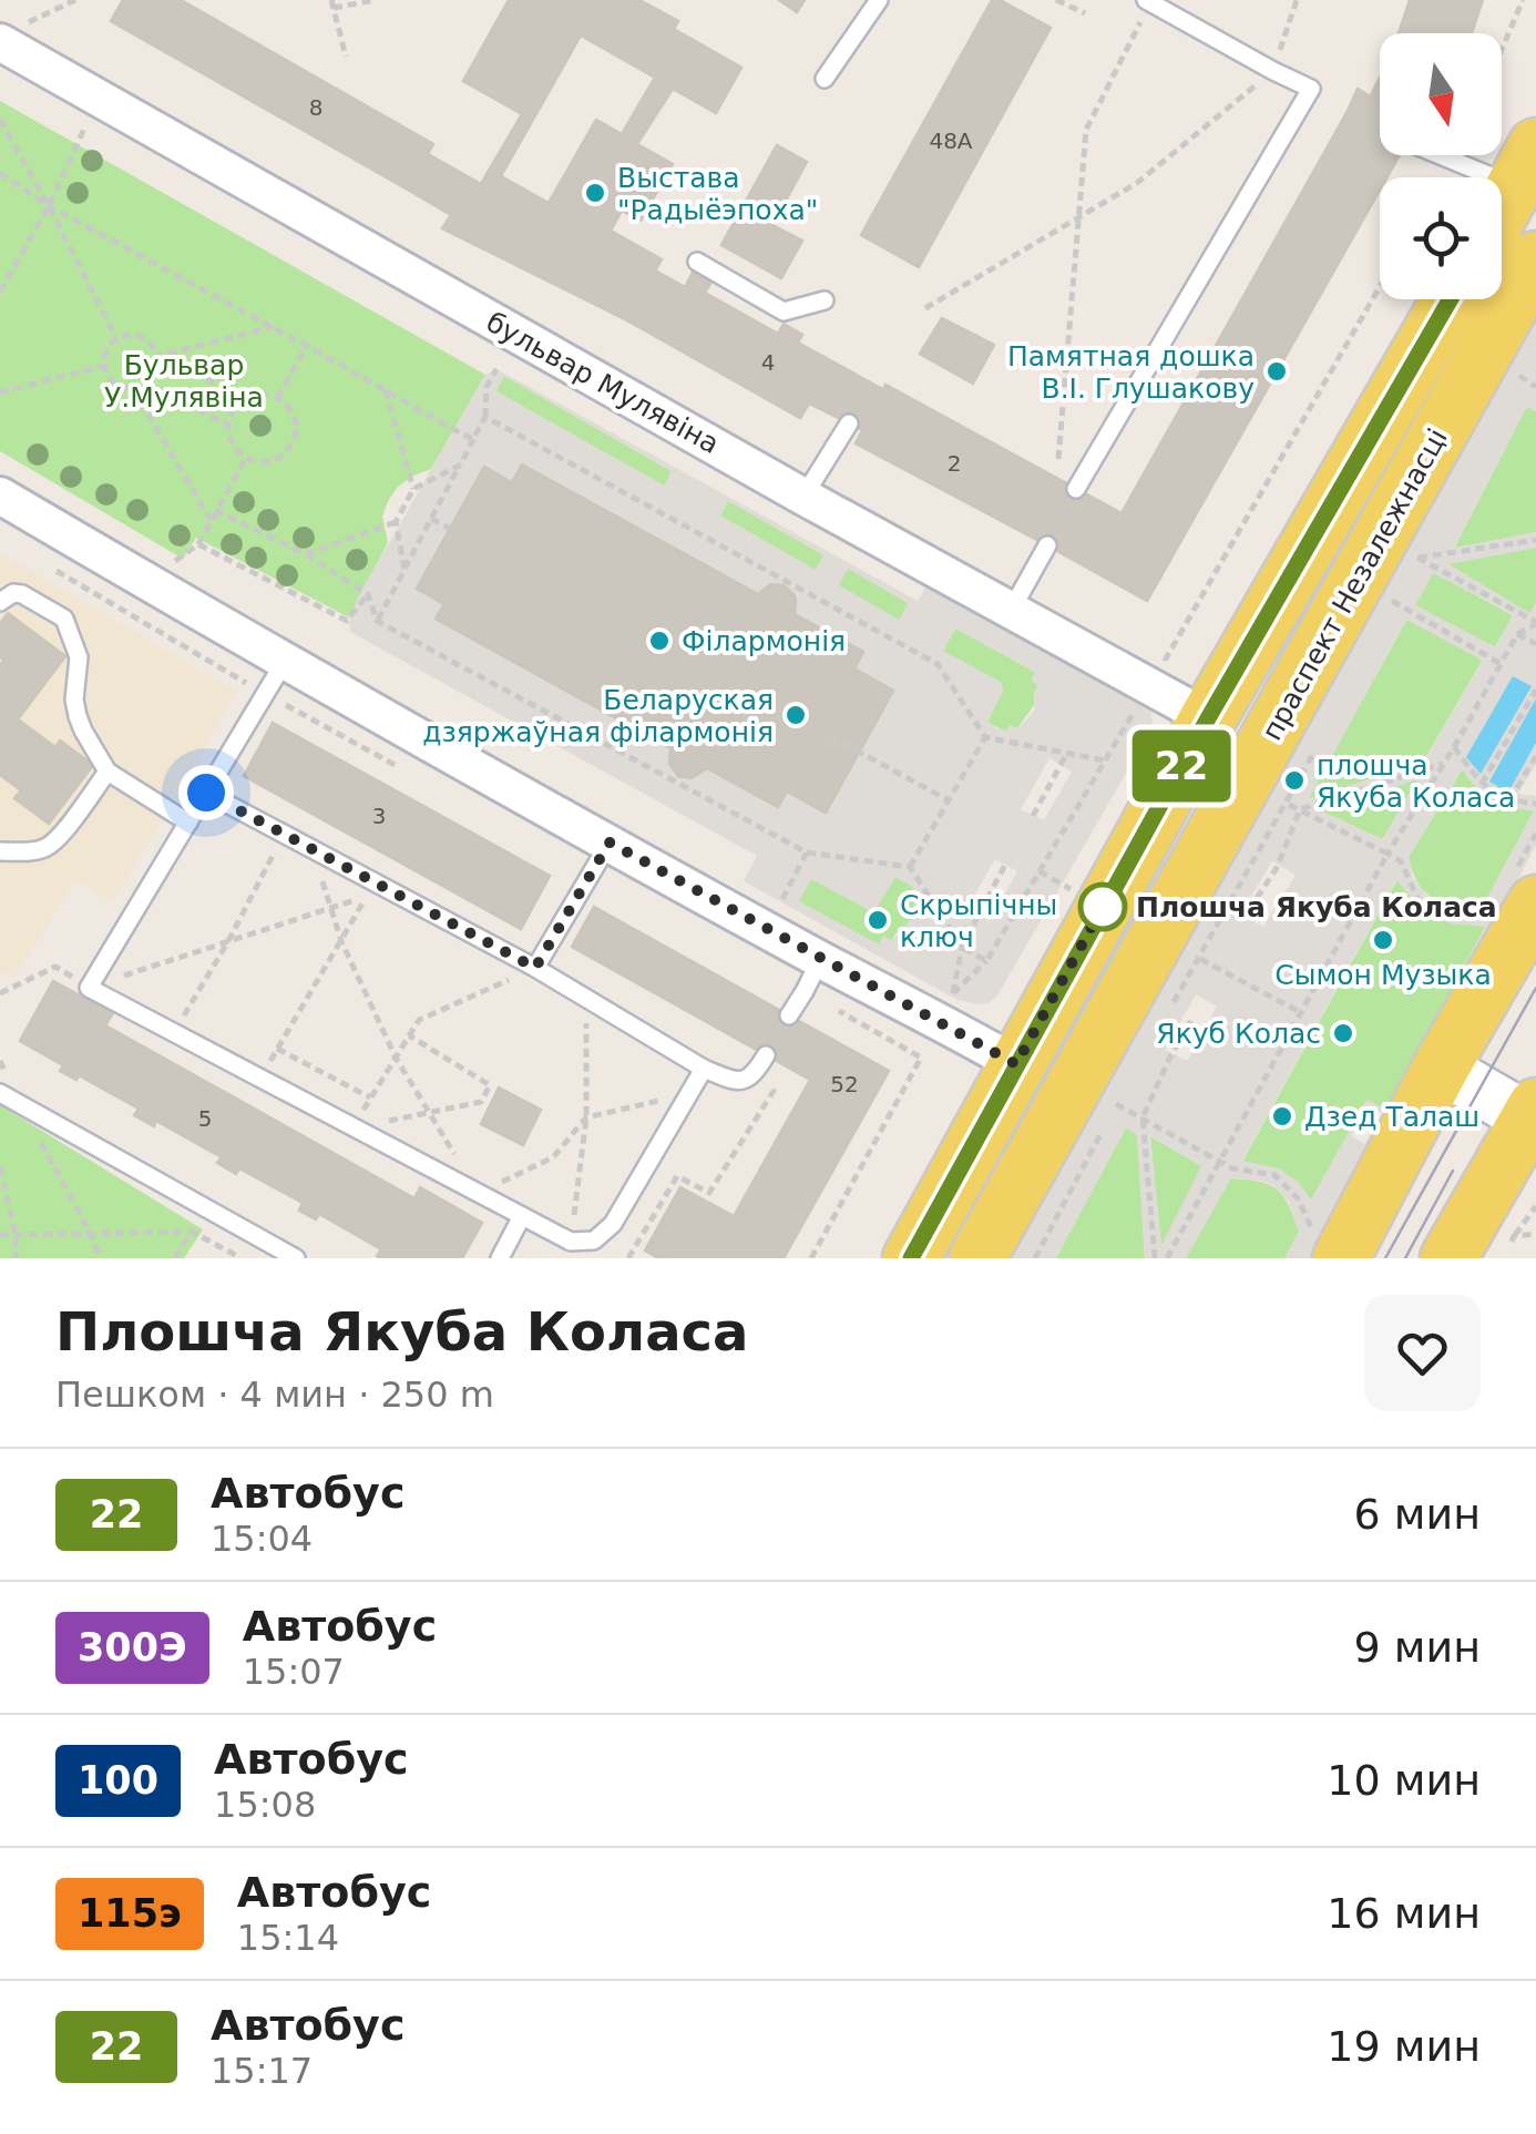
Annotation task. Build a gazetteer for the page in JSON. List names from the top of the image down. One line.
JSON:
{"streets":{"main road":["праспект Незалежнасці"],"street":["бульвар Мулявіна"]},"crossings":[["бульвар Мулявіна","праспект Незалежнасці"]],"parks":["Бульвар У.Мулявіна"],"places":["Выстава \"Радыёэпоха\"","Памятная дошка В.І. Глушакову","Філармонія","Беларуская дзяржаўная філармонія","плошча Якуба Коласа","Плошча Якуба Коласа","Скрыпічны ключ","Сымон Музыка","Якуб Колас","Дзед Талаш"],"lines":["bus line 22"],"house_numbers":["8","48А","4","2","3","52","5"],"north":"bottom","page":{"on_map":"22","heading":["Плошча Якуба Коласа","Пешком · 4 мин · 250 m"],"list":[{"mark":"22","name":"Автобус","note":"15:04","value":"6 мин"},{"mark":"300Э","name":"Автобус","note":"15:07","value":"9 мин"},{"mark":"100","name":"Автобус","note":"15:08","value":"10 мин"},{"mark":"115э","name":"Автобус","note":"15:14","value":"16 мин"},{"mark":"22","name":"Автобус","note":"15:17","value":"19 мин"}]}}
